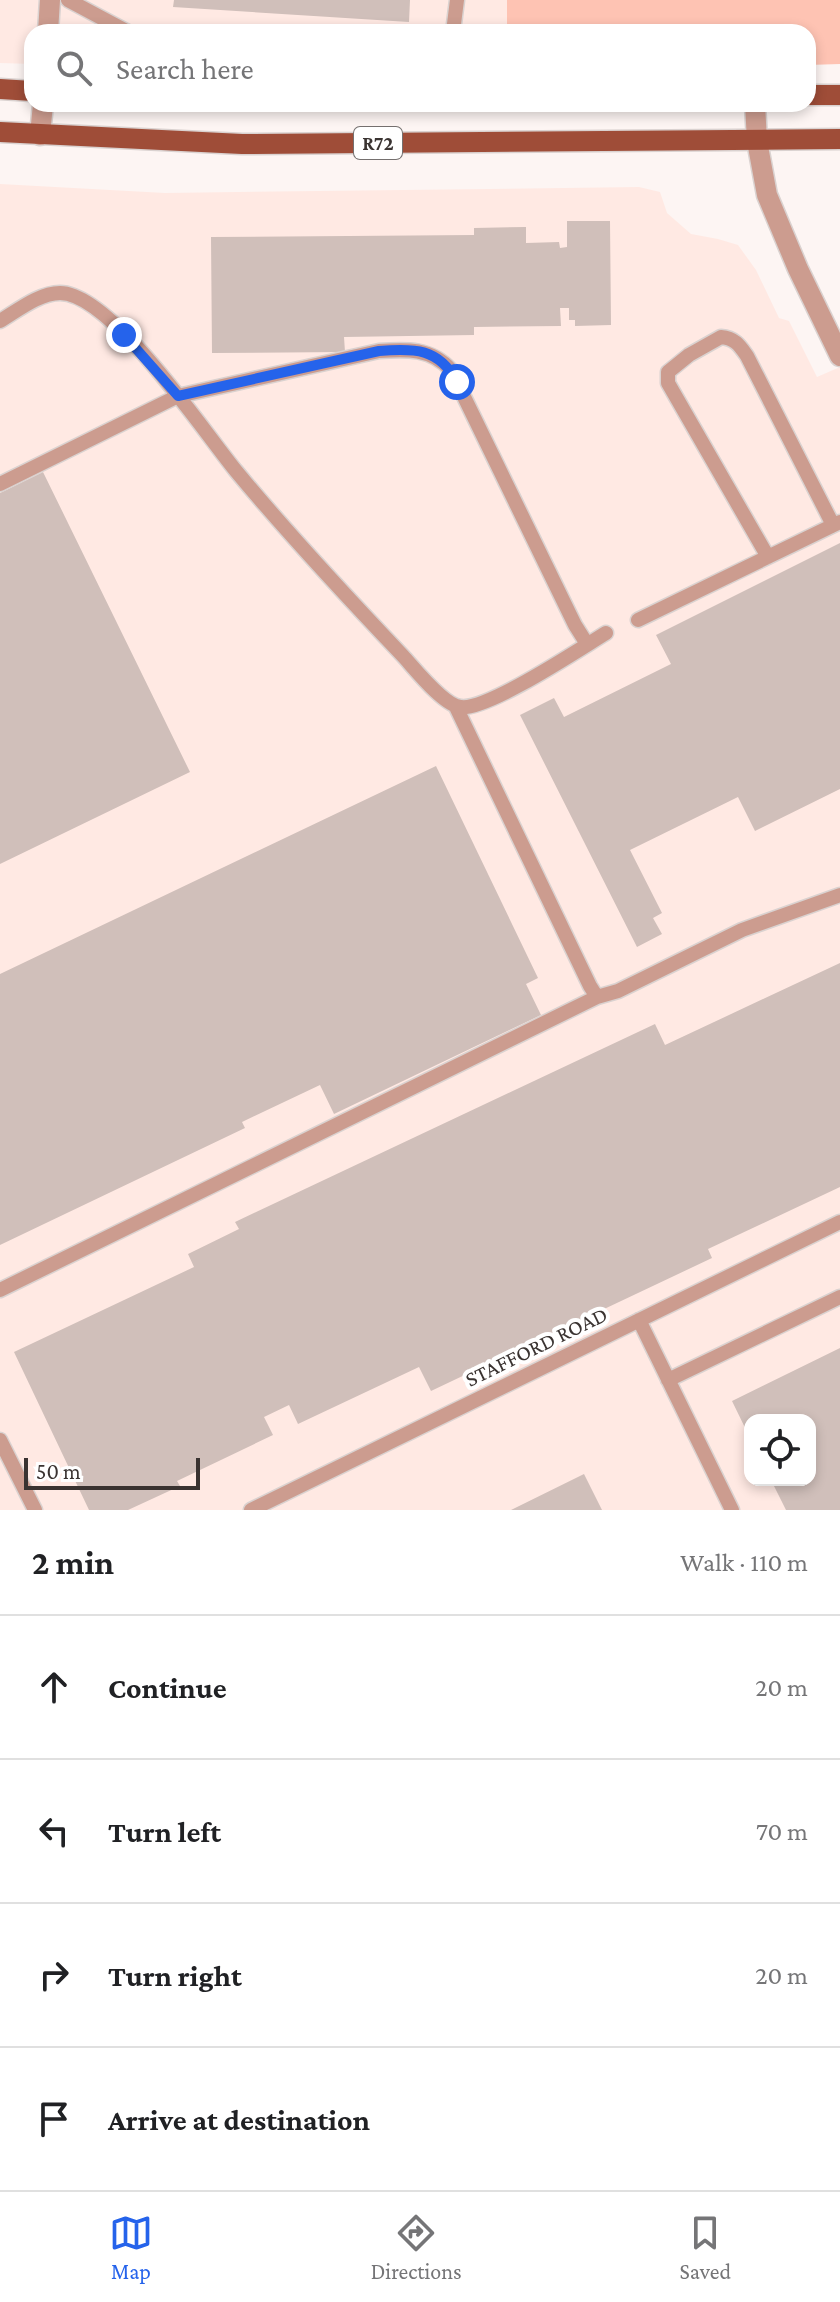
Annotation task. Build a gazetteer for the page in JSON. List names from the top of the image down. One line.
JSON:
{"streets":{"main road":["R72"],"lane":["STAFFORD ROAD"]},"scale_bar":"50 m","page":{"search":"Search here","scale":"50 m","heading":["2 min","Walk · 110 m"],"list":[["Continue","20 m"],["Turn left","70 m"],["Turn right","20 m"],"Arrive at destination"],"nav":["Map","Directions","Saved"]}}
